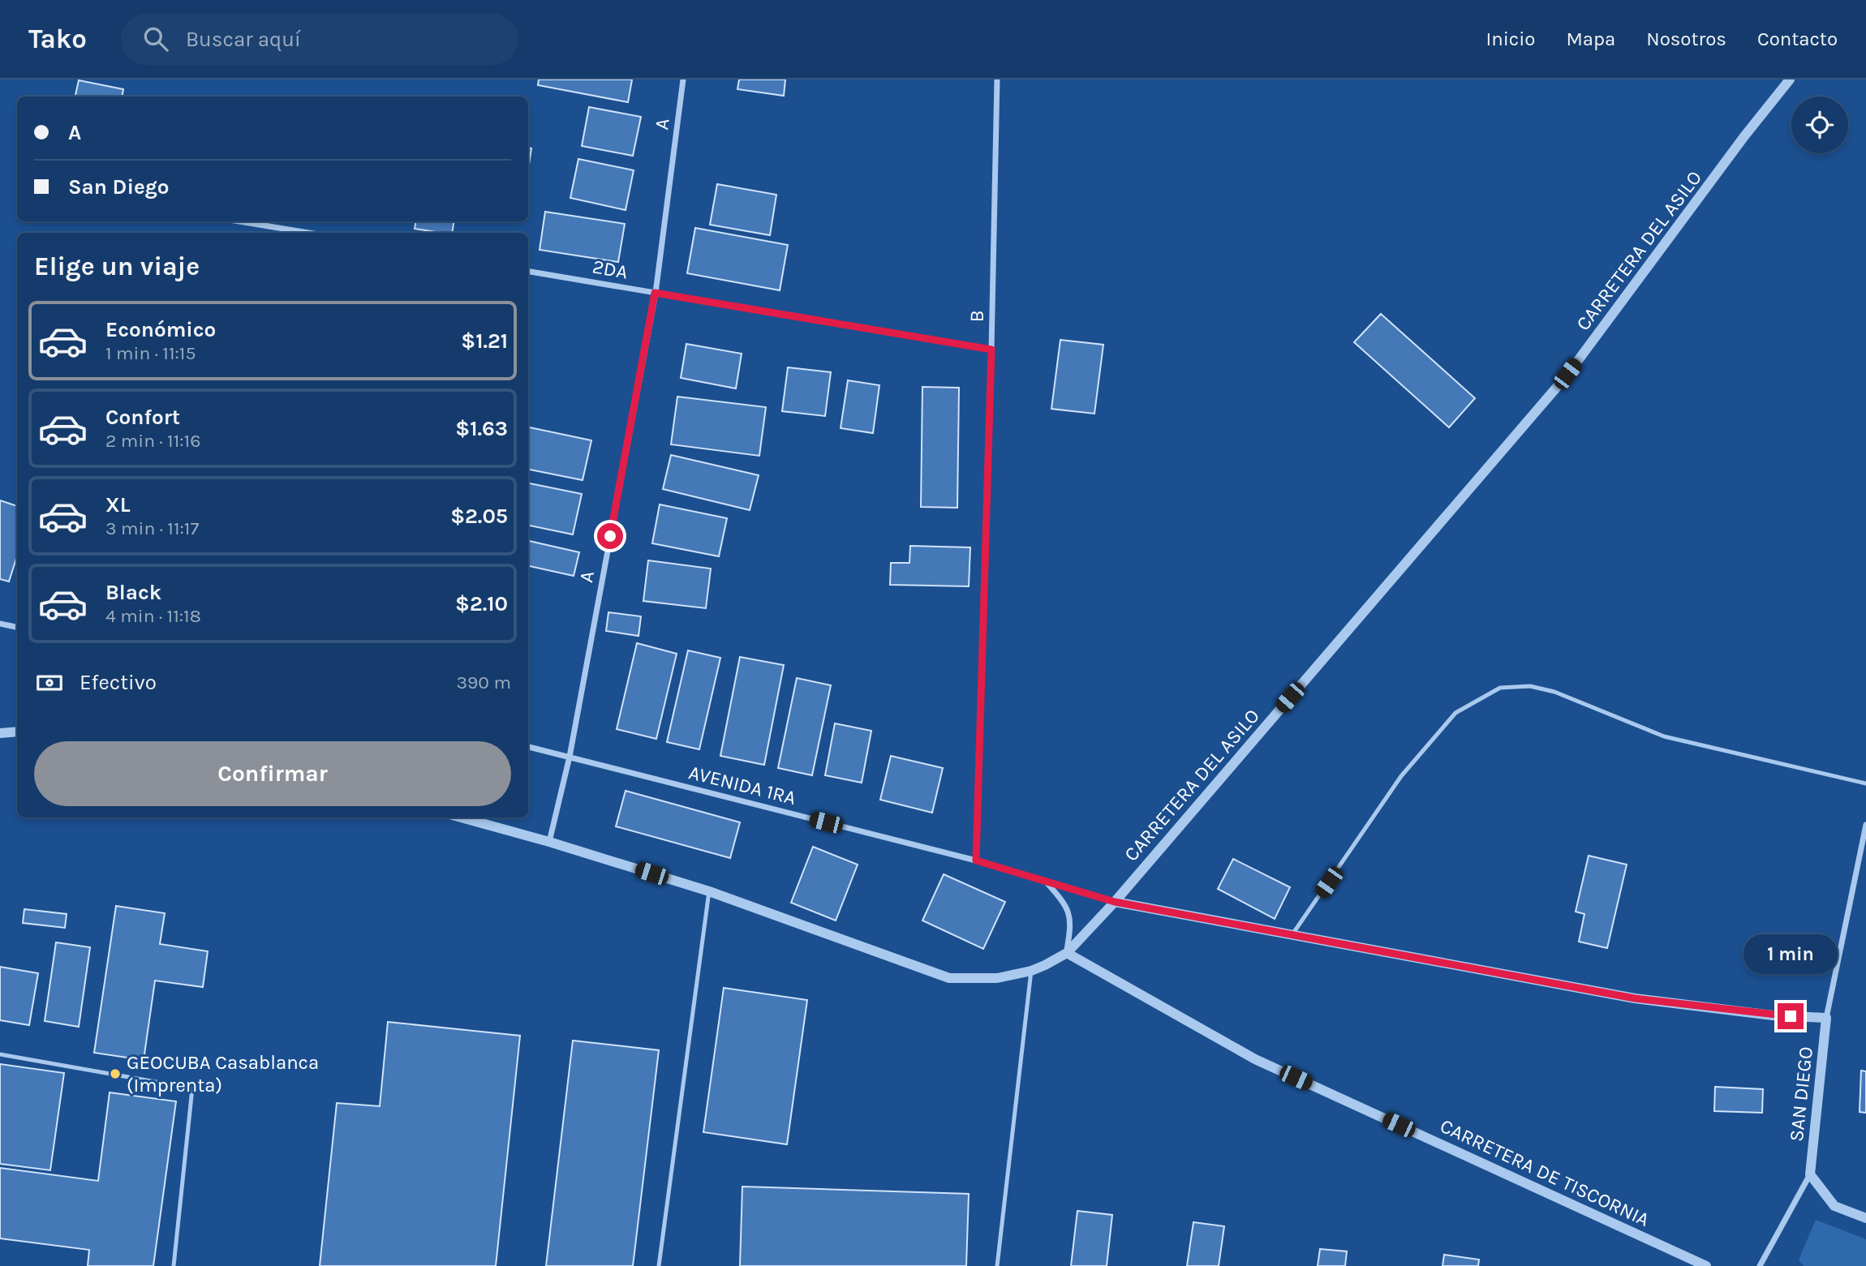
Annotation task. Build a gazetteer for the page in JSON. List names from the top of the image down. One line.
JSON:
{"streets":{"street":["A","CARRETERA DEL ASILO","2DA","B","AVENIDA 1RA","SAN DIEGO","CARRETERA DE TISCORNIA"]},"crossings":[["A","CARRETERA DEL ASILO"],["A","2DA"],["A","AVENIDA 1RA"],["CARRETERA DEL ASILO","AVENIDA 1RA"],["CARRETERA DEL ASILO","SAN DIEGO"],["CARRETERA DEL ASILO","CARRETERA DE TISCORNIA"],["2DA","B"],["B","AVENIDA 1RA"],["AVENIDA 1RA","SAN DIEGO"]],"places":["GEOCUBA Casablanca (Imprenta)"],"page":{"header":"Tako","search":"Buscar aquí","nav":["Inicio","Mapa","Nosotros","Contacto"],"banner":["A","San Diego"],"heading":"Elige un viaje","list":[{"name":"Económico","note":"1 min · 11:15","value":"$1.21"},{"name":"Confort","note":"2 min · 11:16","value":"$1.63"},{"name":"XL","note":"3 min · 11:17","value":"$2.05"},{"name":"Black","note":"4 min · 11:18","value":"$2.10"}],"pay":["Efectivo","390 m"],"buttons":"Confirmar","bubble":"1 min"}}
